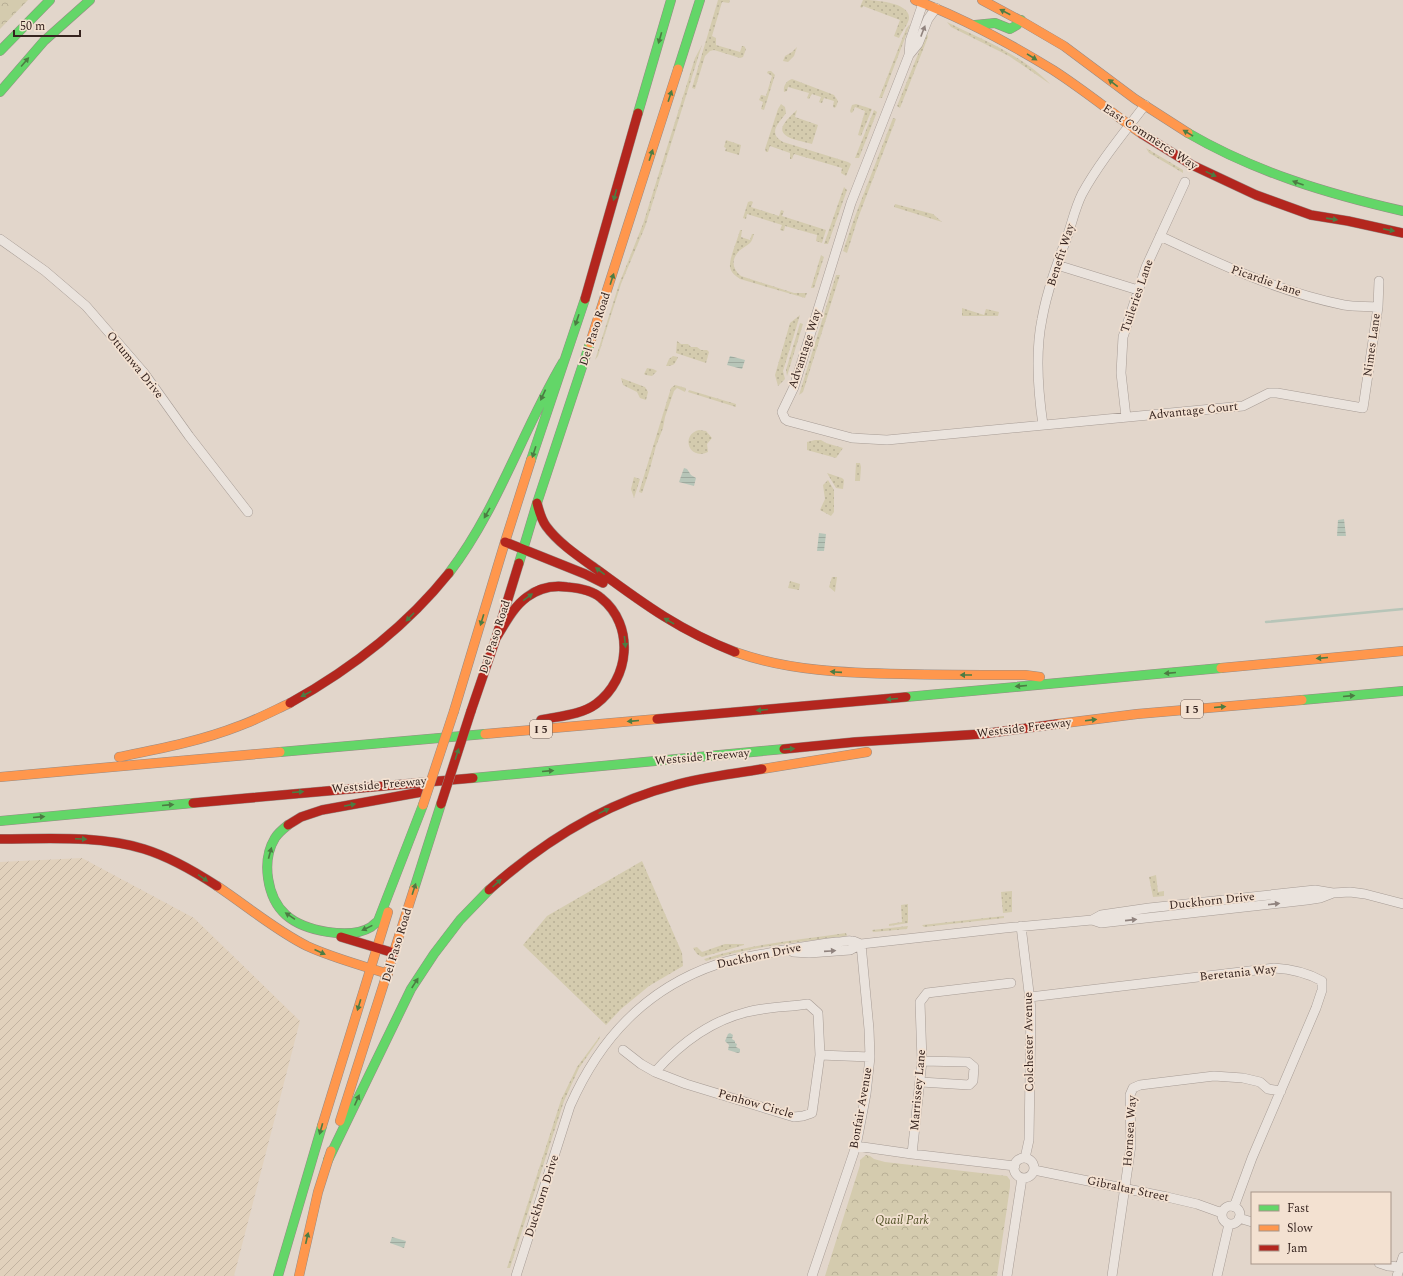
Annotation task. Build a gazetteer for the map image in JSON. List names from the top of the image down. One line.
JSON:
{"streets":{"main road":["East Commerce Way","Del Paso Road","I 5","Westside Freeway"],"street":["Benefit Way","Picardie Lane","Tuileries Lane","Nimes Lane","Advantage Way","Ottumwa Drive","Advantage Court","Duckhorn Drive","Beretania Way","Colchester Avenue","Marrissey Lane","Penhow Circle","Bonfair Avenue","Hornsea Way","Gibraltar Street"]},"crossings":[["East Commerce Way","Benefit Way"],["East Commerce Way","Advantage Way"],["Benefit Way","Advantage Way"],["Benefit Way","Advantage Court"],["Picardie Lane","Tuileries Lane"],["Picardie Lane","Nimes Lane"],["Tuileries Lane","Advantage Court"],["Nimes Lane","Advantage Court"],["Advantage Way","Advantage Court"],["Duckhorn Drive","Colchester Avenue"],["Duckhorn Drive","Bonfair Avenue"],["Beretania Way","Colchester Avenue"],["Beretania Way","Hornsea Way"],["Beretania Way","Gibraltar Street"],["Colchester Avenue","Gibraltar Street"],["Hornsea Way","Gibraltar Street"]],"parks":["Quail Park"],"legend":["Fast","Slow","Jam"],"scale_bar":"50 m"}
